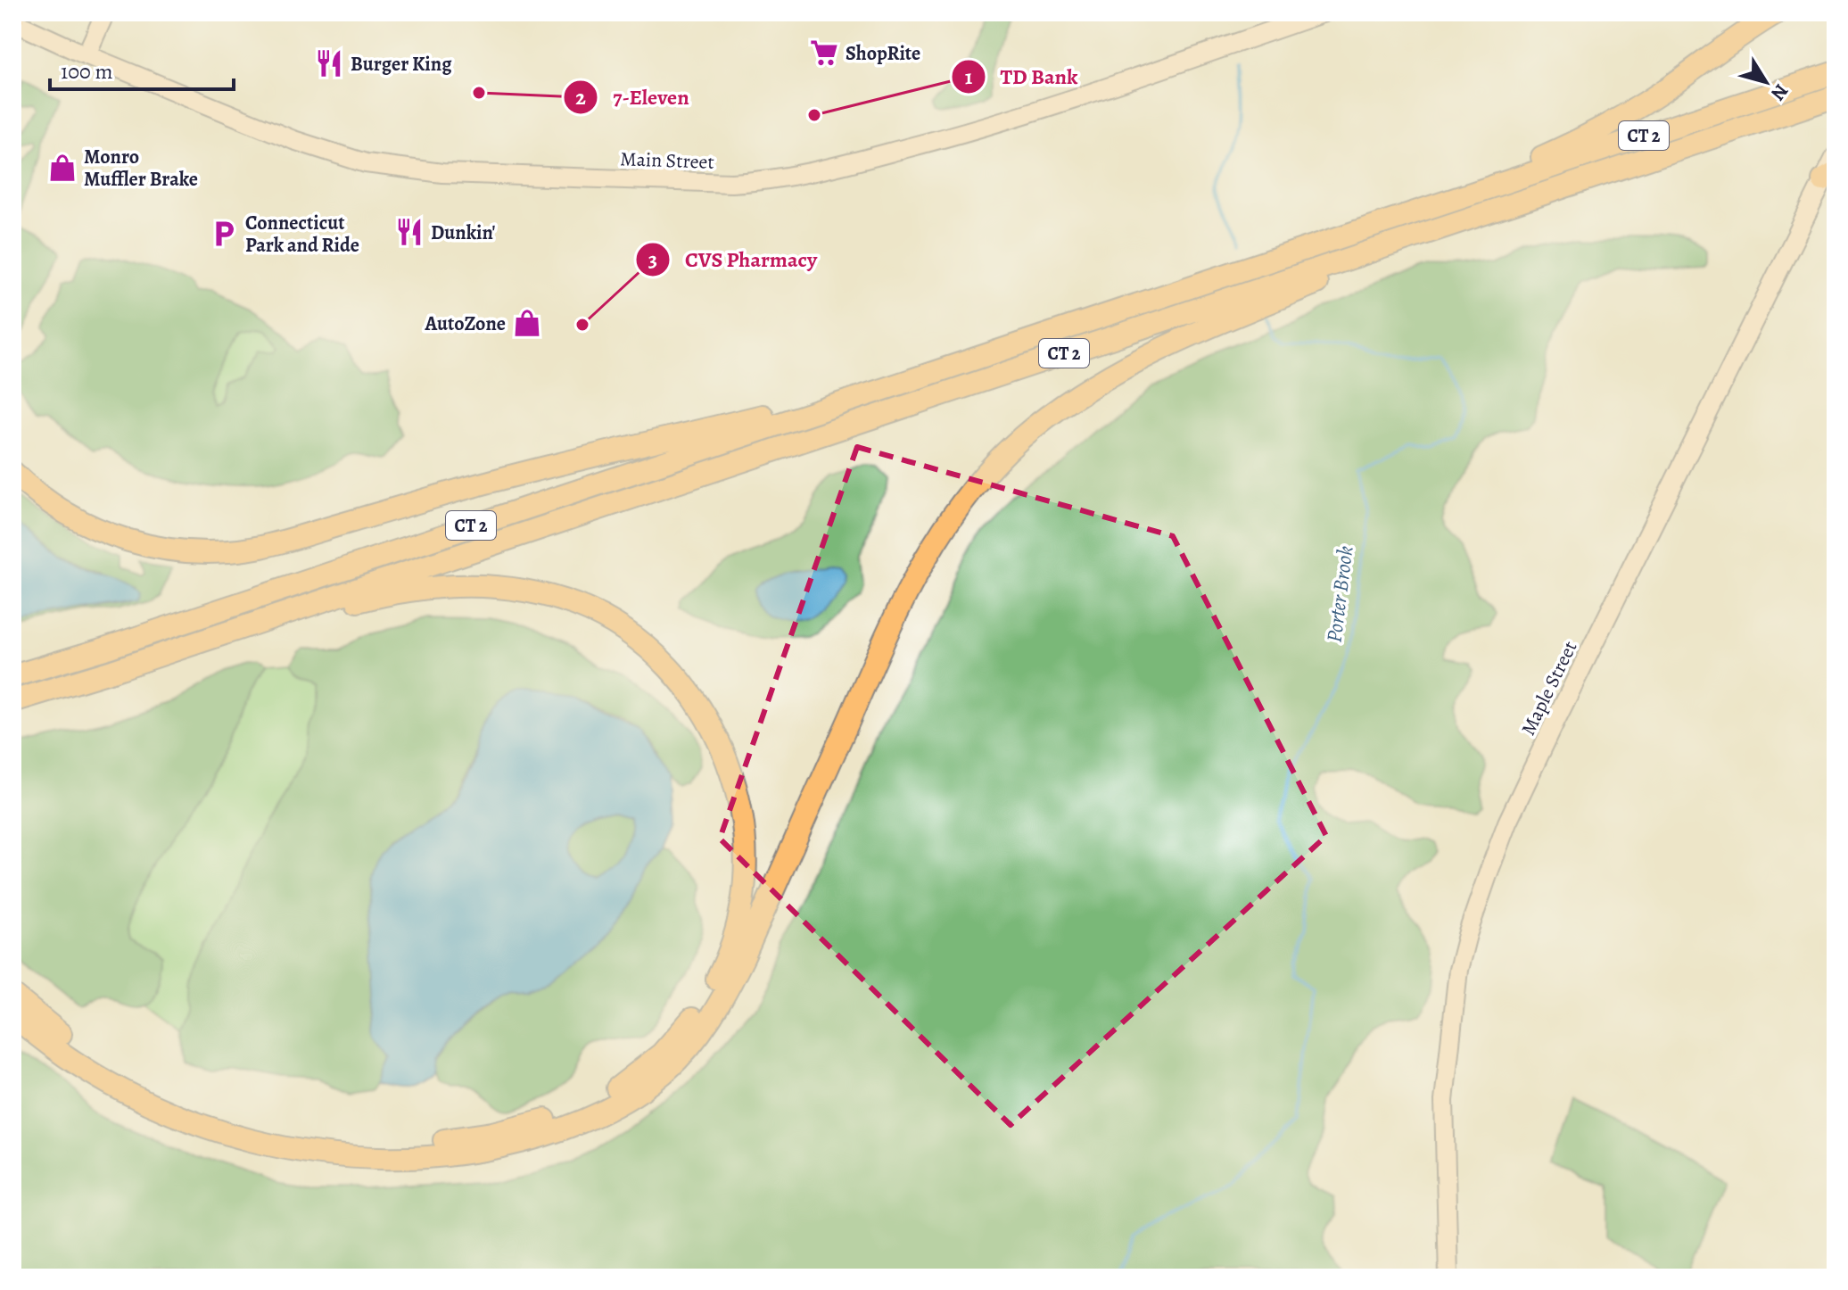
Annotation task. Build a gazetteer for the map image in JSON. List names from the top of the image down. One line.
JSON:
{"streets":{"highway":["CT 2"],"main road":["Main Street","Maple Street"]},"water":["Porter Brook"],"places":{"supermarket":["ShopRite"],"restaurant":["Burger King","Dunkin'"],"other":["7-Eleven","TD Bank","CVS Pharmacy"],"shop":["Monro Muffler Brake","AutoZone"],"parking":["Connecticut Park and Ride"]},"scale_bar":"100 m","north":"bottom right"}
